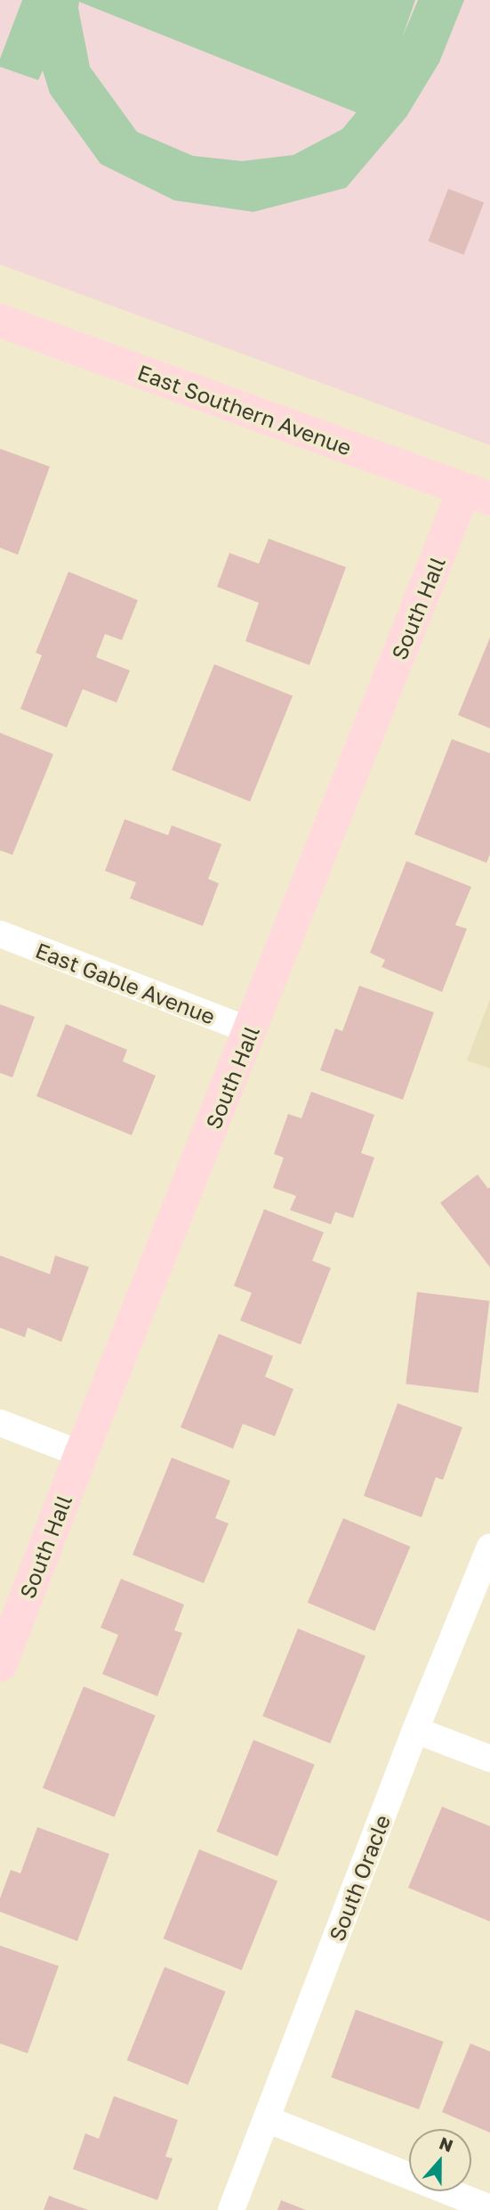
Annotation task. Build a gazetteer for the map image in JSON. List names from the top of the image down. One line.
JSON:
{"streets":{"street":["East Southern Avenue","South Hall","East Gable Avenue","South Oracle"]},"crossings":[["East Southern Avenue","South Hall"],["South Hall","East Gable Avenue"]],"north":"top"}
